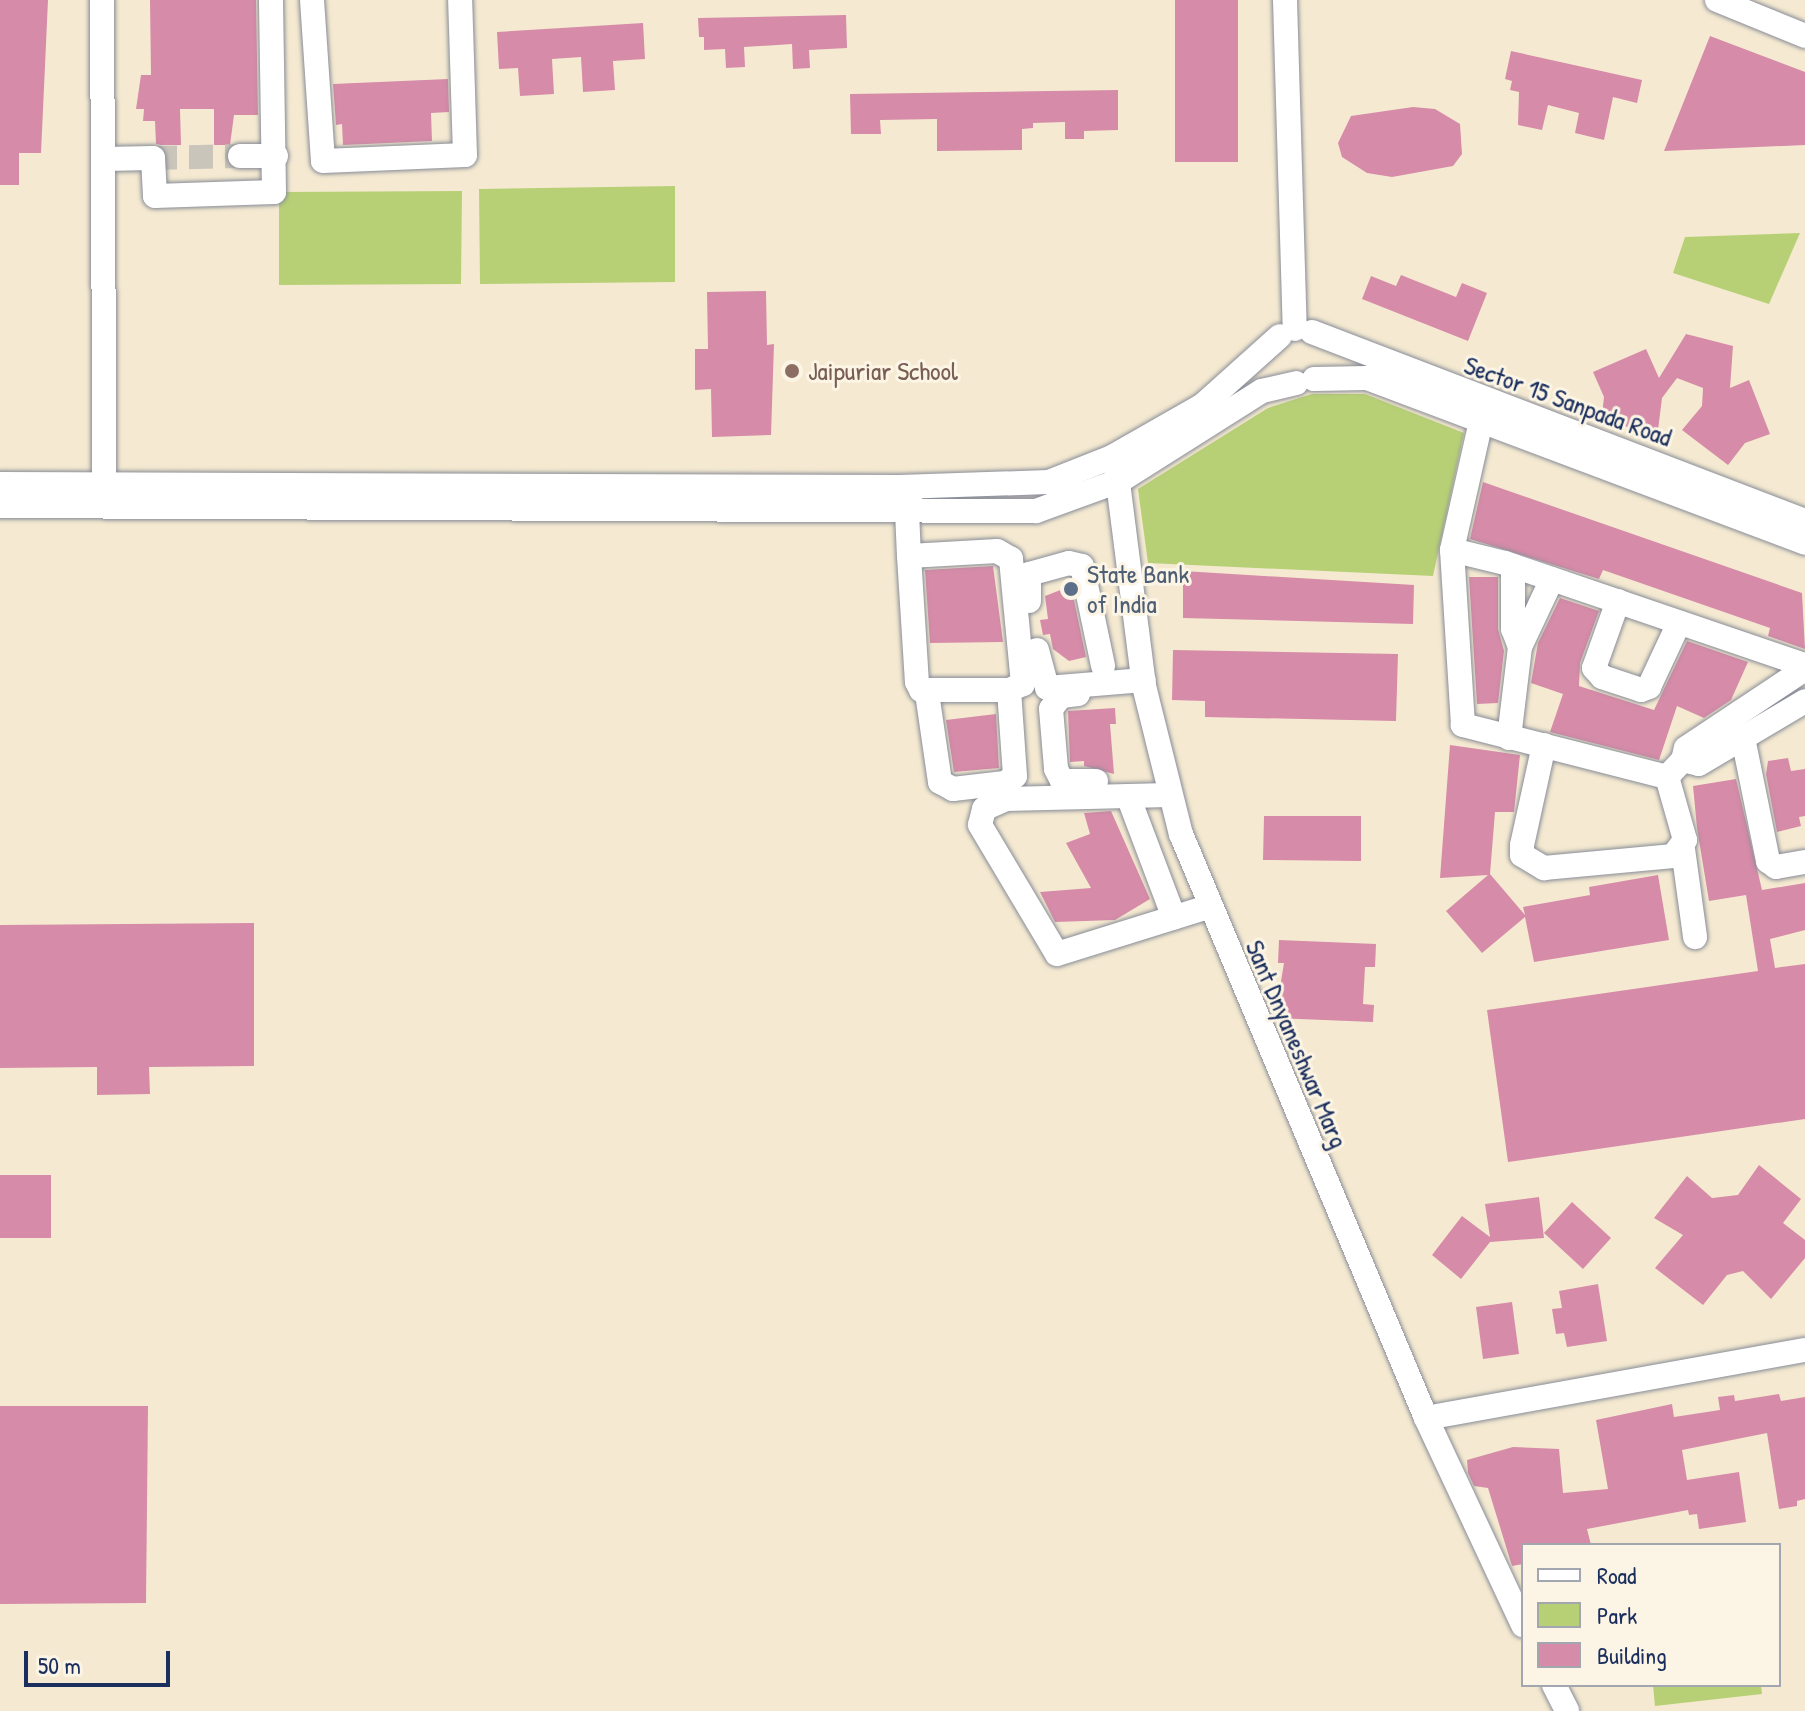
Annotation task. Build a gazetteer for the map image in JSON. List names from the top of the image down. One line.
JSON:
{"streets":{"street":["Sector 15 Sanpada Road","Sant Dnyaneshwar Marg"]},"crossings":[["Sector 15 Sanpada Road","Sant Dnyaneshwar Marg"]],"places":["Jaipuriar School","State Bank of India"],"legend":["Road","Park","Building"],"scale_bar":"50 m"}
